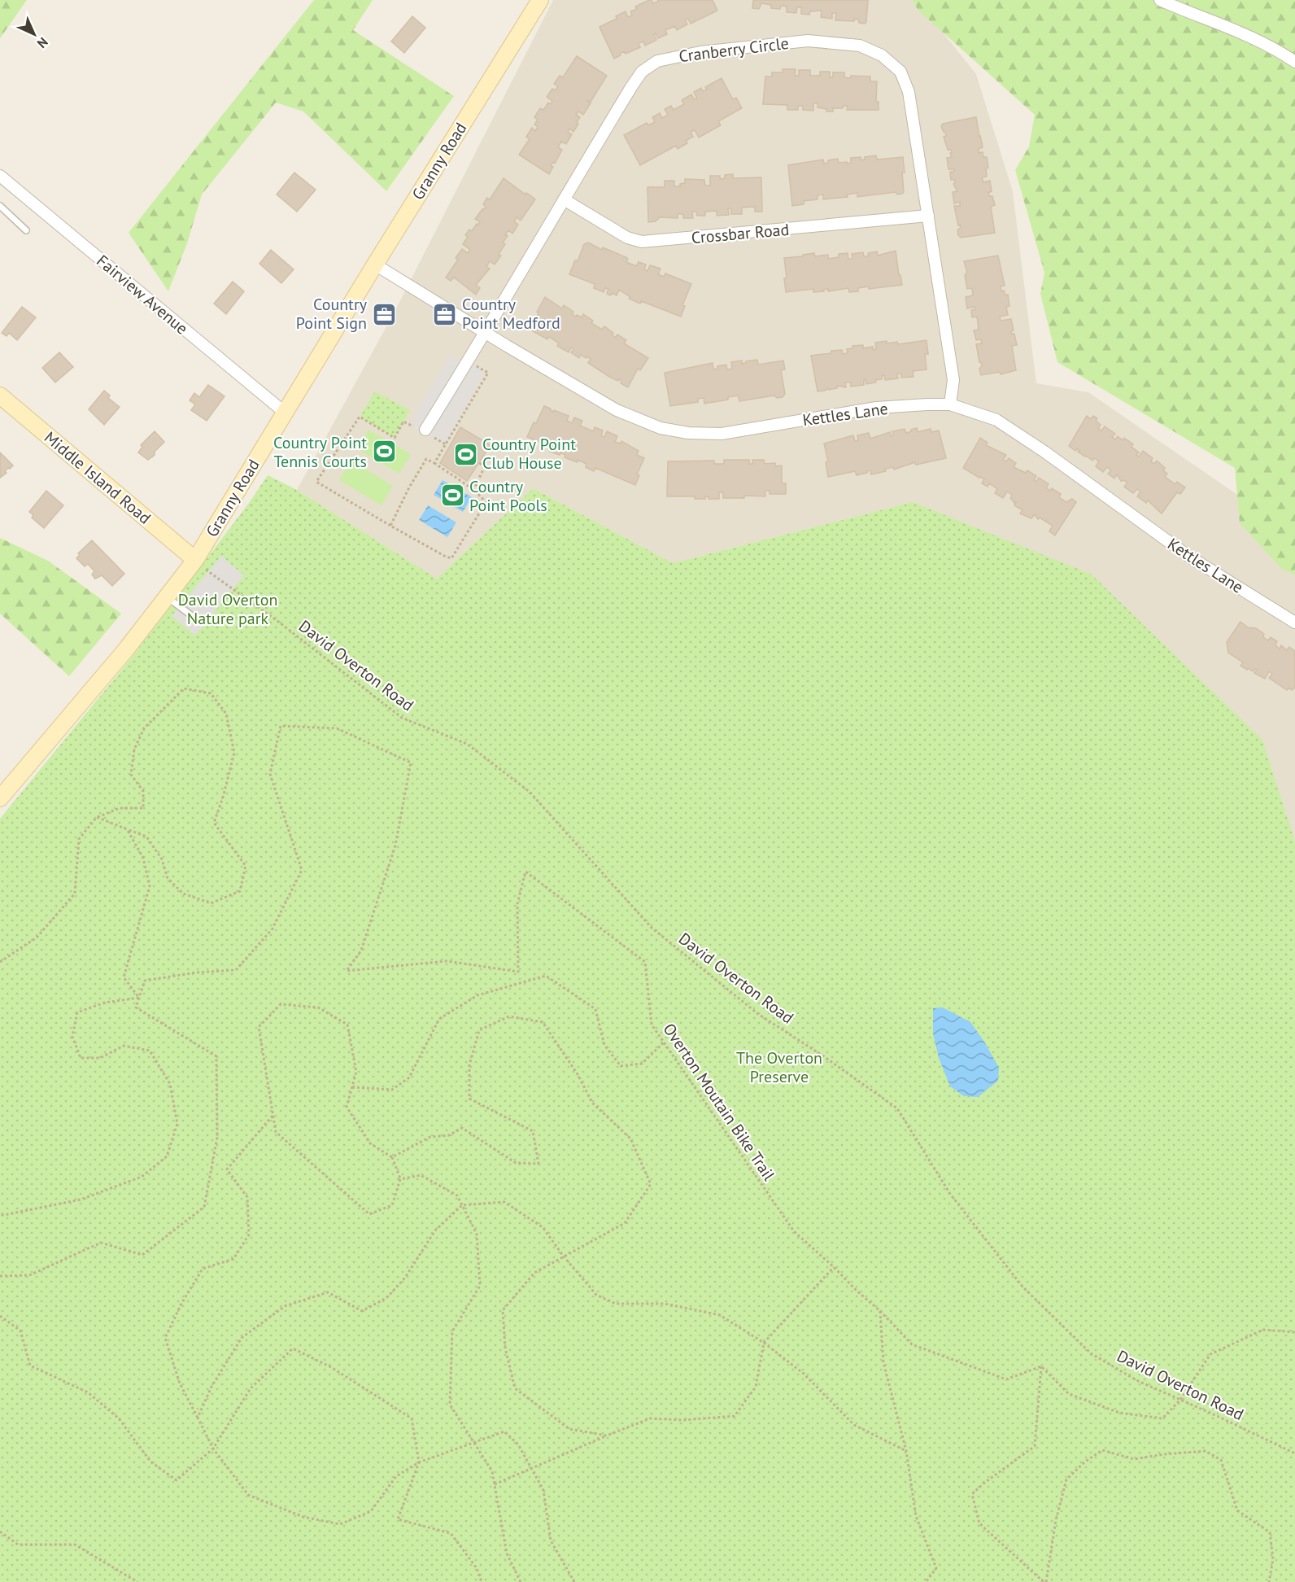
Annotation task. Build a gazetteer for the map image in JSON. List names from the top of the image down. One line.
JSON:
{"streets":{"street":["Cranberry Circle","Granny Road","Crossbar Road","Fairview Avenue","Kettles Lane","Middle Island Road"],"path":["David Overton Road","Overton Moutain Bike Trail"]},"crossings":[["Cranberry Circle","Crossbar Road"],["Cranberry Circle","Kettles Lane"],["Granny Road","Fairview Avenue"],["Granny Road","Kettles Lane"],["Granny Road","Middle Island Road"],["Granny Road","David Overton Road"],["Middle Island Road","David Overton Road"]],"parks":["David Overton Nature park","The Overton Preserve"],"places":{"office":["Country Point Sign","Country Point Medford"],"sports":["Country Point Tennis Courts","Country Point Club House","Country Point Pools"]},"north":"bottom right"}
